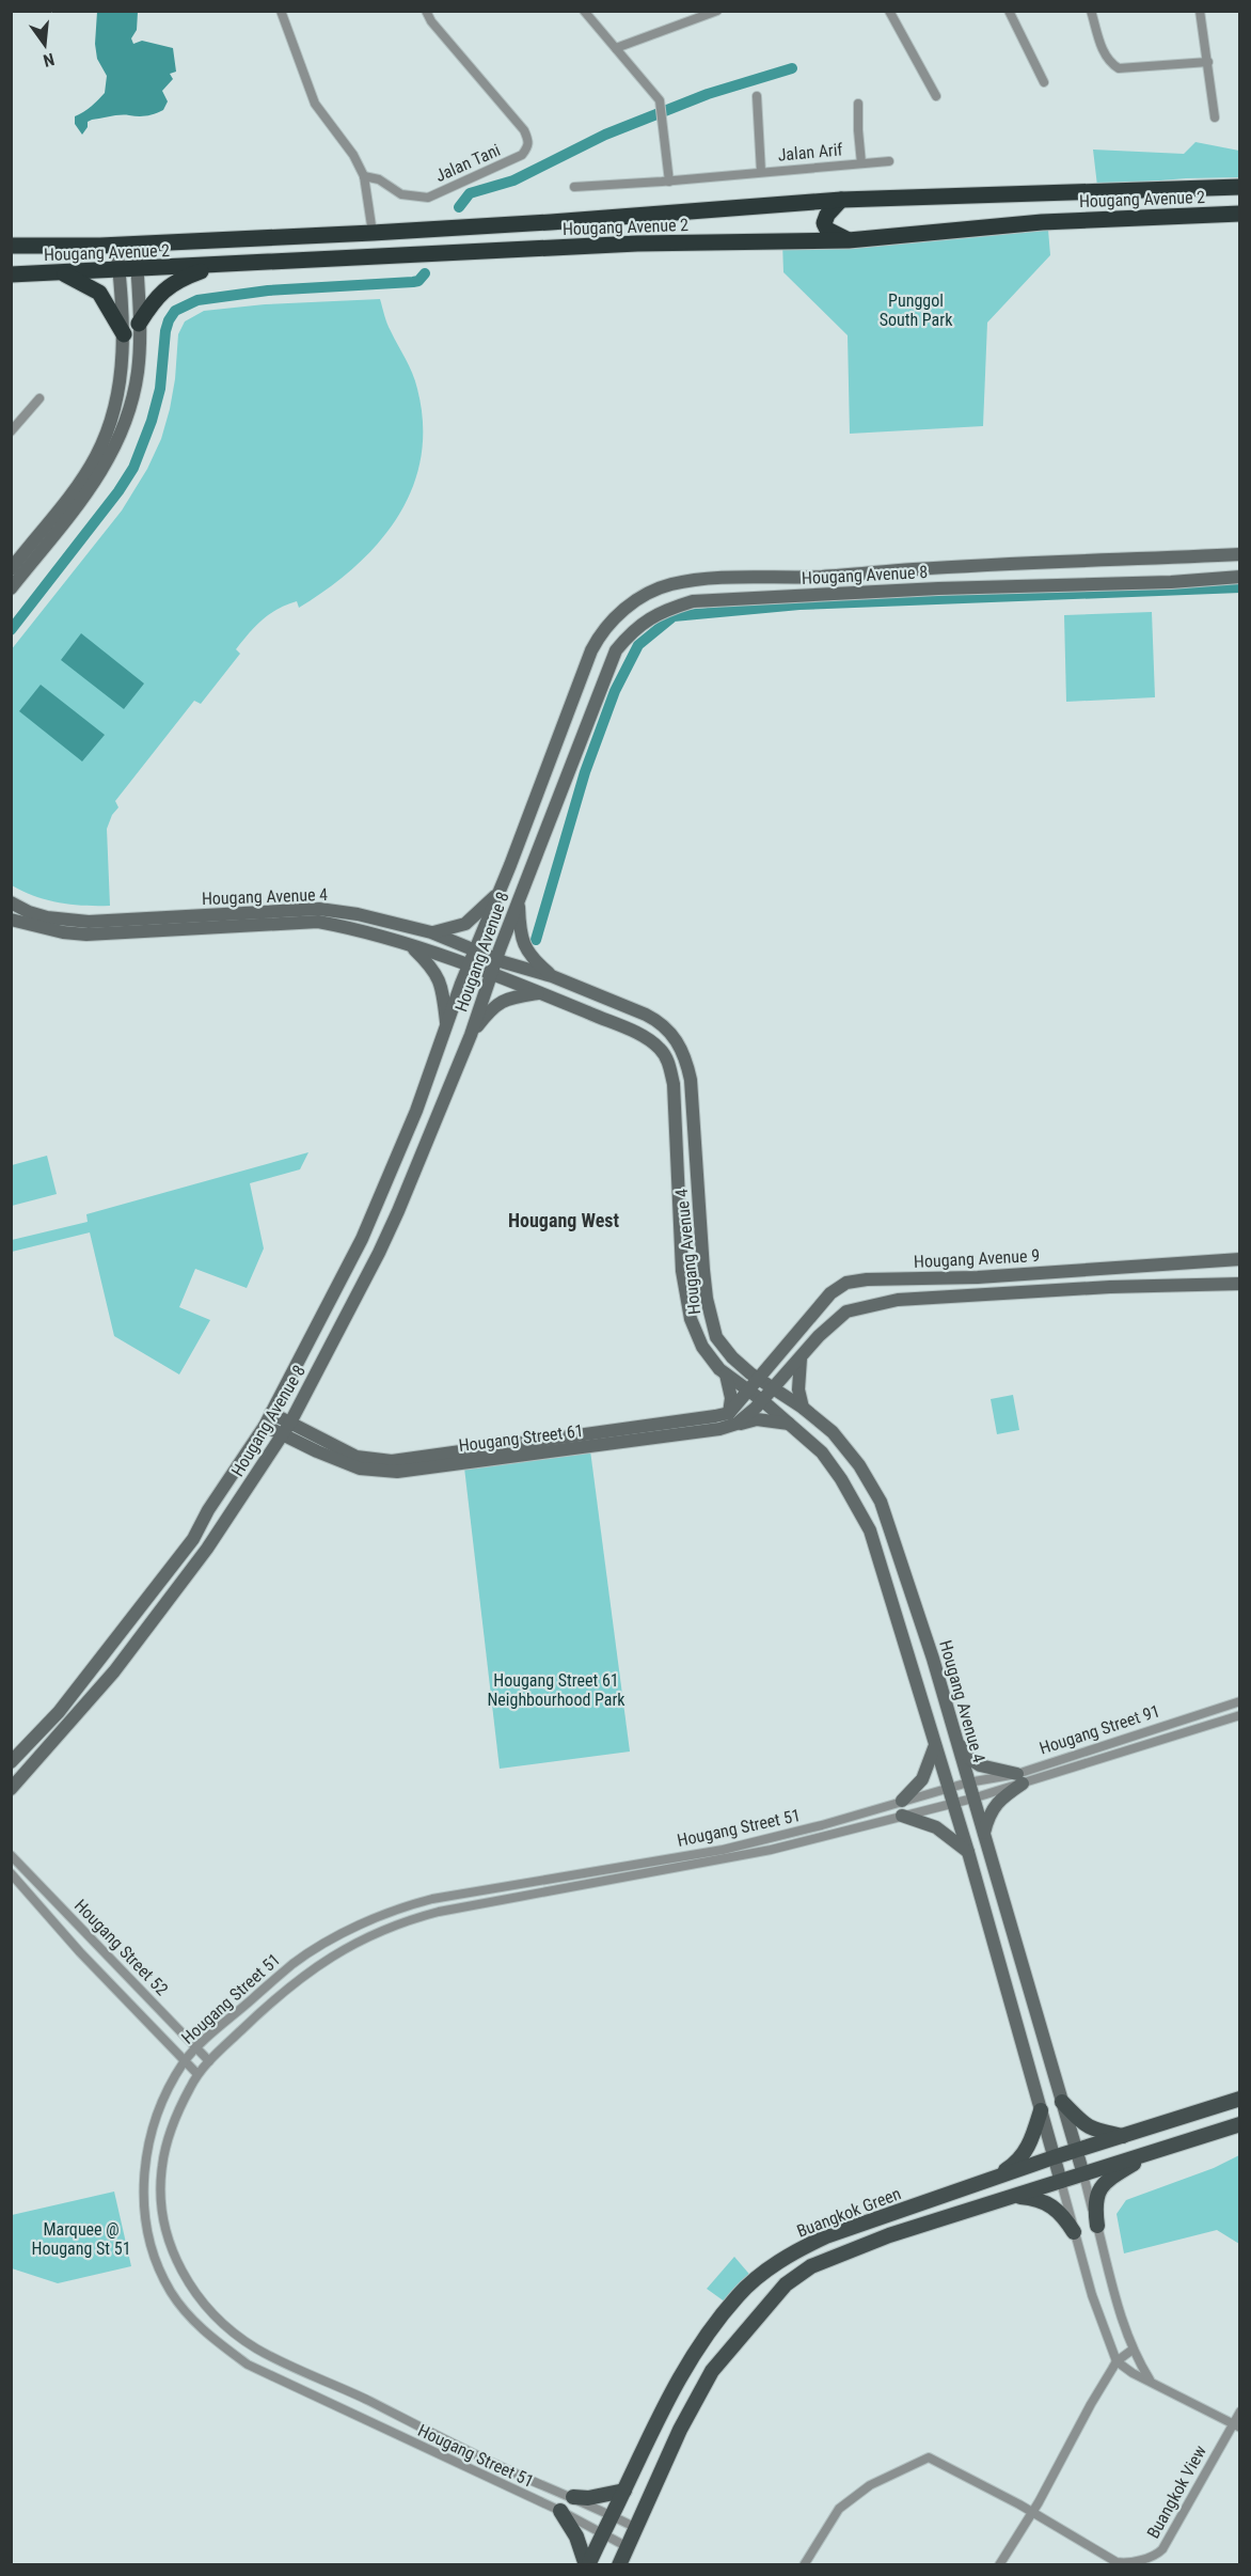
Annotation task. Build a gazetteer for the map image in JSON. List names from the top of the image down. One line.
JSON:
{"streets":{"highway":["Hougang Avenue 2"],"main road":["Buangkok Green"],"street":["Jalan Arif","Jalan Tani","Hougang Avenue 8","Hougang Avenue 4","Hougang Avenue 9","Hougang Street 61","Hougang Street 91","Hougang Street 51","Hougang Street 52","Buangkok View"]},"crossings":[["Hougang Avenue 8","Hougang Avenue 4"],["Hougang Avenue 8","Hougang Street 61"],["Hougang Avenue 4","Hougang Avenue 9"],["Hougang Avenue 4","Hougang Street 61"],["Hougang Avenue 4","Hougang Street 91"],["Hougang Avenue 4","Hougang Street 51"],["Hougang Avenue 4","Buangkok Green"],["Hougang Avenue 9","Hougang Street 61"],["Hougang Street 91","Hougang Street 51"],["Hougang Street 51","Hougang Street 52"],["Hougang Street 51","Buangkok Green"]],"districts":["Hougang West"],"parks":["Punggol South Park","Hougang Street 61 Neighbourhood Park","Marquee @ Hougang St 51"],"north":"bottom"}
